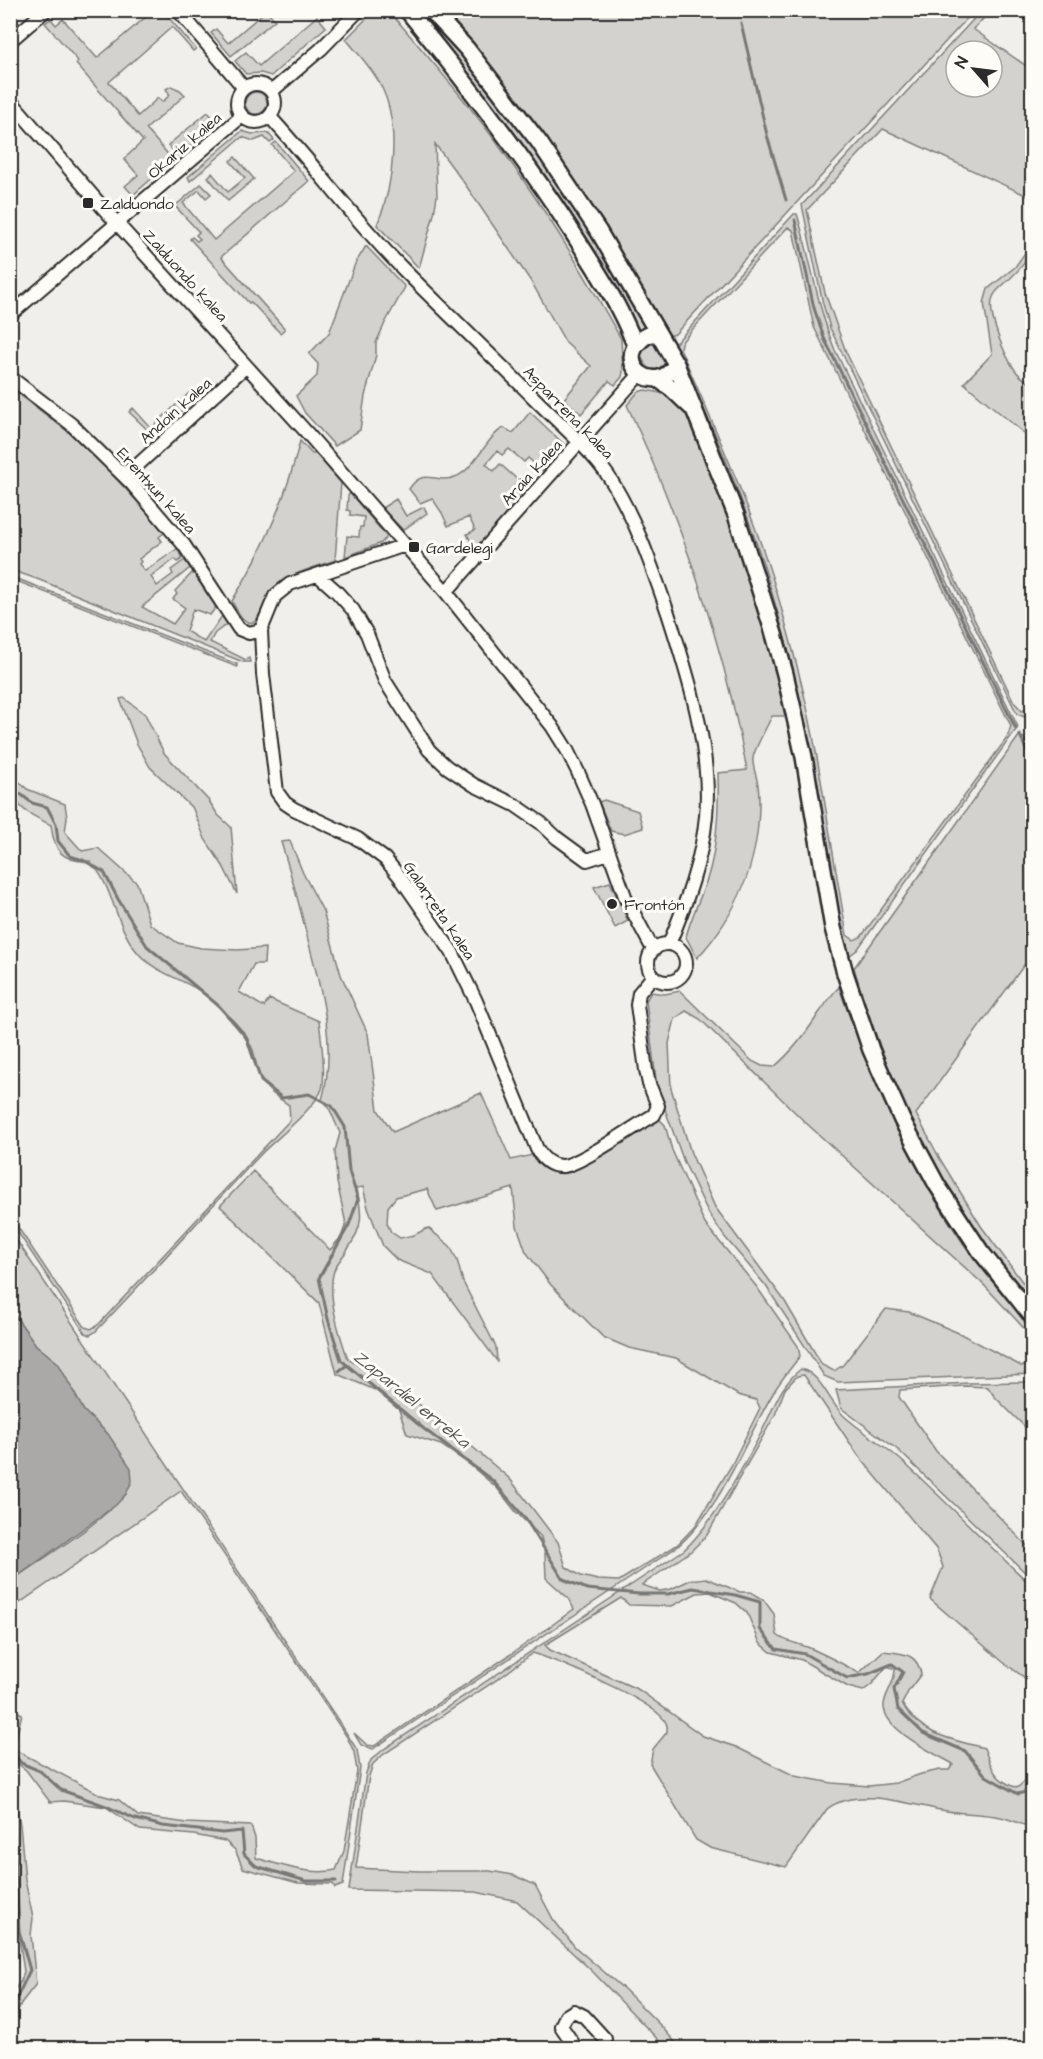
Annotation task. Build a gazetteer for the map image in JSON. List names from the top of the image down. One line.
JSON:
{"streets":{"street":["Okariz kalea","Zalduondo kalea","Andoin kalea","Asparrena kalea","Araia kalea","Erentxun kalea","Galarreta kalea"]},"crossings":[["Okariz kalea","Zalduondo kalea"],["Okariz kalea","Asparrena kalea"],["Zalduondo kalea","Andoin kalea"],["Zalduondo kalea","Asparrena kalea"],["Zalduondo kalea","Araia kalea"],["Zalduondo kalea","Galarreta kalea"],["Andoin kalea","Erentxun kalea"],["Asparrena kalea","Araia kalea"],["Asparrena kalea","Galarreta kalea"],["Erentxun kalea","Galarreta kalea"]],"water":["Zapardiel erreka"],"places":{"transit":["Zalduondo","Gardelegi"],"other":["Frontón"]},"north":"top left"}
